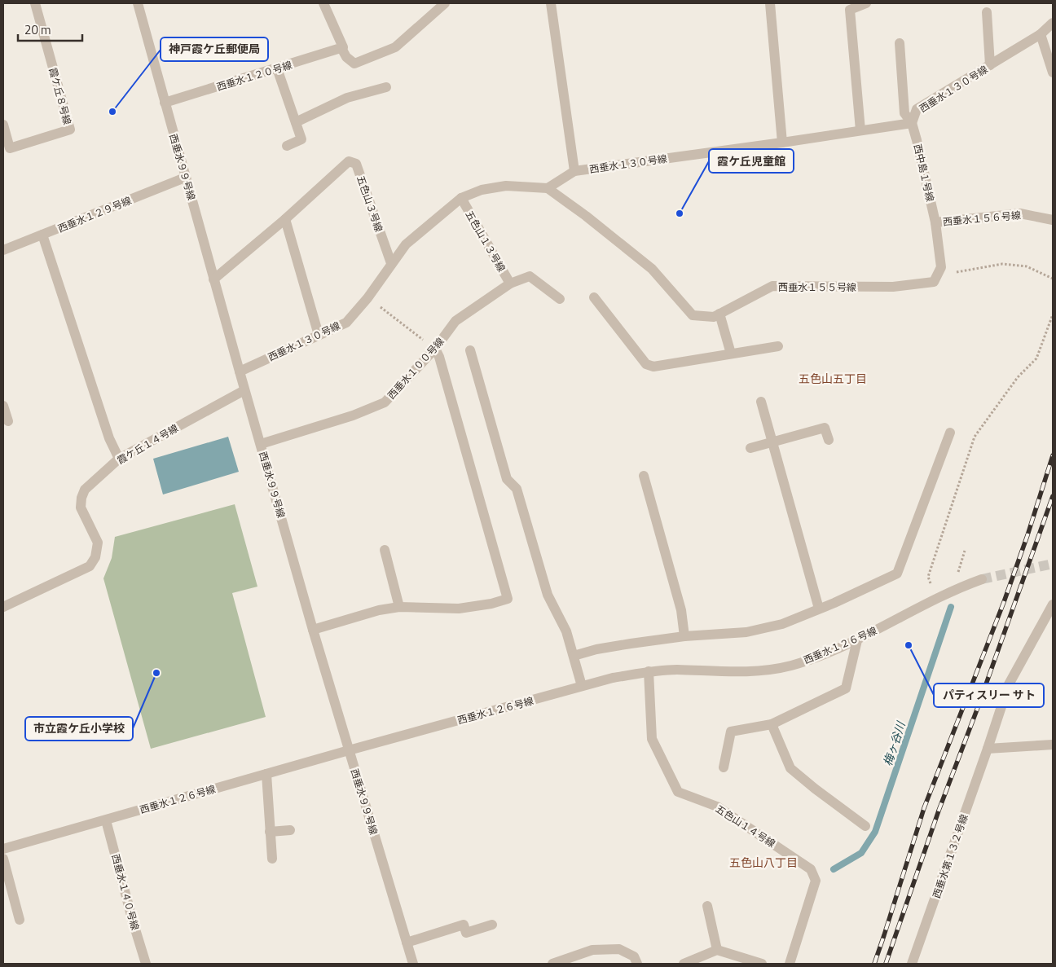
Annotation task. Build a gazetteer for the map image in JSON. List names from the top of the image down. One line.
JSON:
{"streets":{"street":["西垂水１２０号線","西垂水１３０号線","霞ケ丘８号線","西垂水９９号線","西中島１号線","五色山３号線","西垂水１２９号線","西垂水１５６号線","五色山１３号線","西垂水１５５号線","西垂水１００号線","霞ケ丘１４号線","西垂水１２６号線","五色山１４号線","西垂水第１３２号線","西垂水１４０号線"]},"crossings":[["西垂水１２０号線","西垂水９９号線"],["西垂水１３０号線","西垂水９９号線"],["西垂水１３０号線","西中島１号線"],["西垂水１３０号線","五色山３号線"],["西垂水１３０号線","五色山１３号線"],["西垂水１３０号線","西垂水１５５号線"],["西垂水９９号線","五色山３号線"],["西垂水９９号線","西垂水１２９号線"],["西垂水９９号線","西垂水１００号線"],["西垂水９９号線","霞ケ丘１４号線"],["西垂水９９号線","西垂水１２６号線"],["西中島１号線","西垂水１５６号線"],["五色山１３号線","西垂水１００号線"],["西垂水１２６号線","五色山１４号線"],["西垂水１２６号線","西垂水１４０号線"]],"districts":["五色山五丁目","五色山八丁目"],"water":["梅ヶ谷川"],"places":["神戸霞ケ丘郵便局","霞ケ丘児童館","パティスリー サト","市立霞ケ丘小学校"],"scale_bar":"20 m"}
